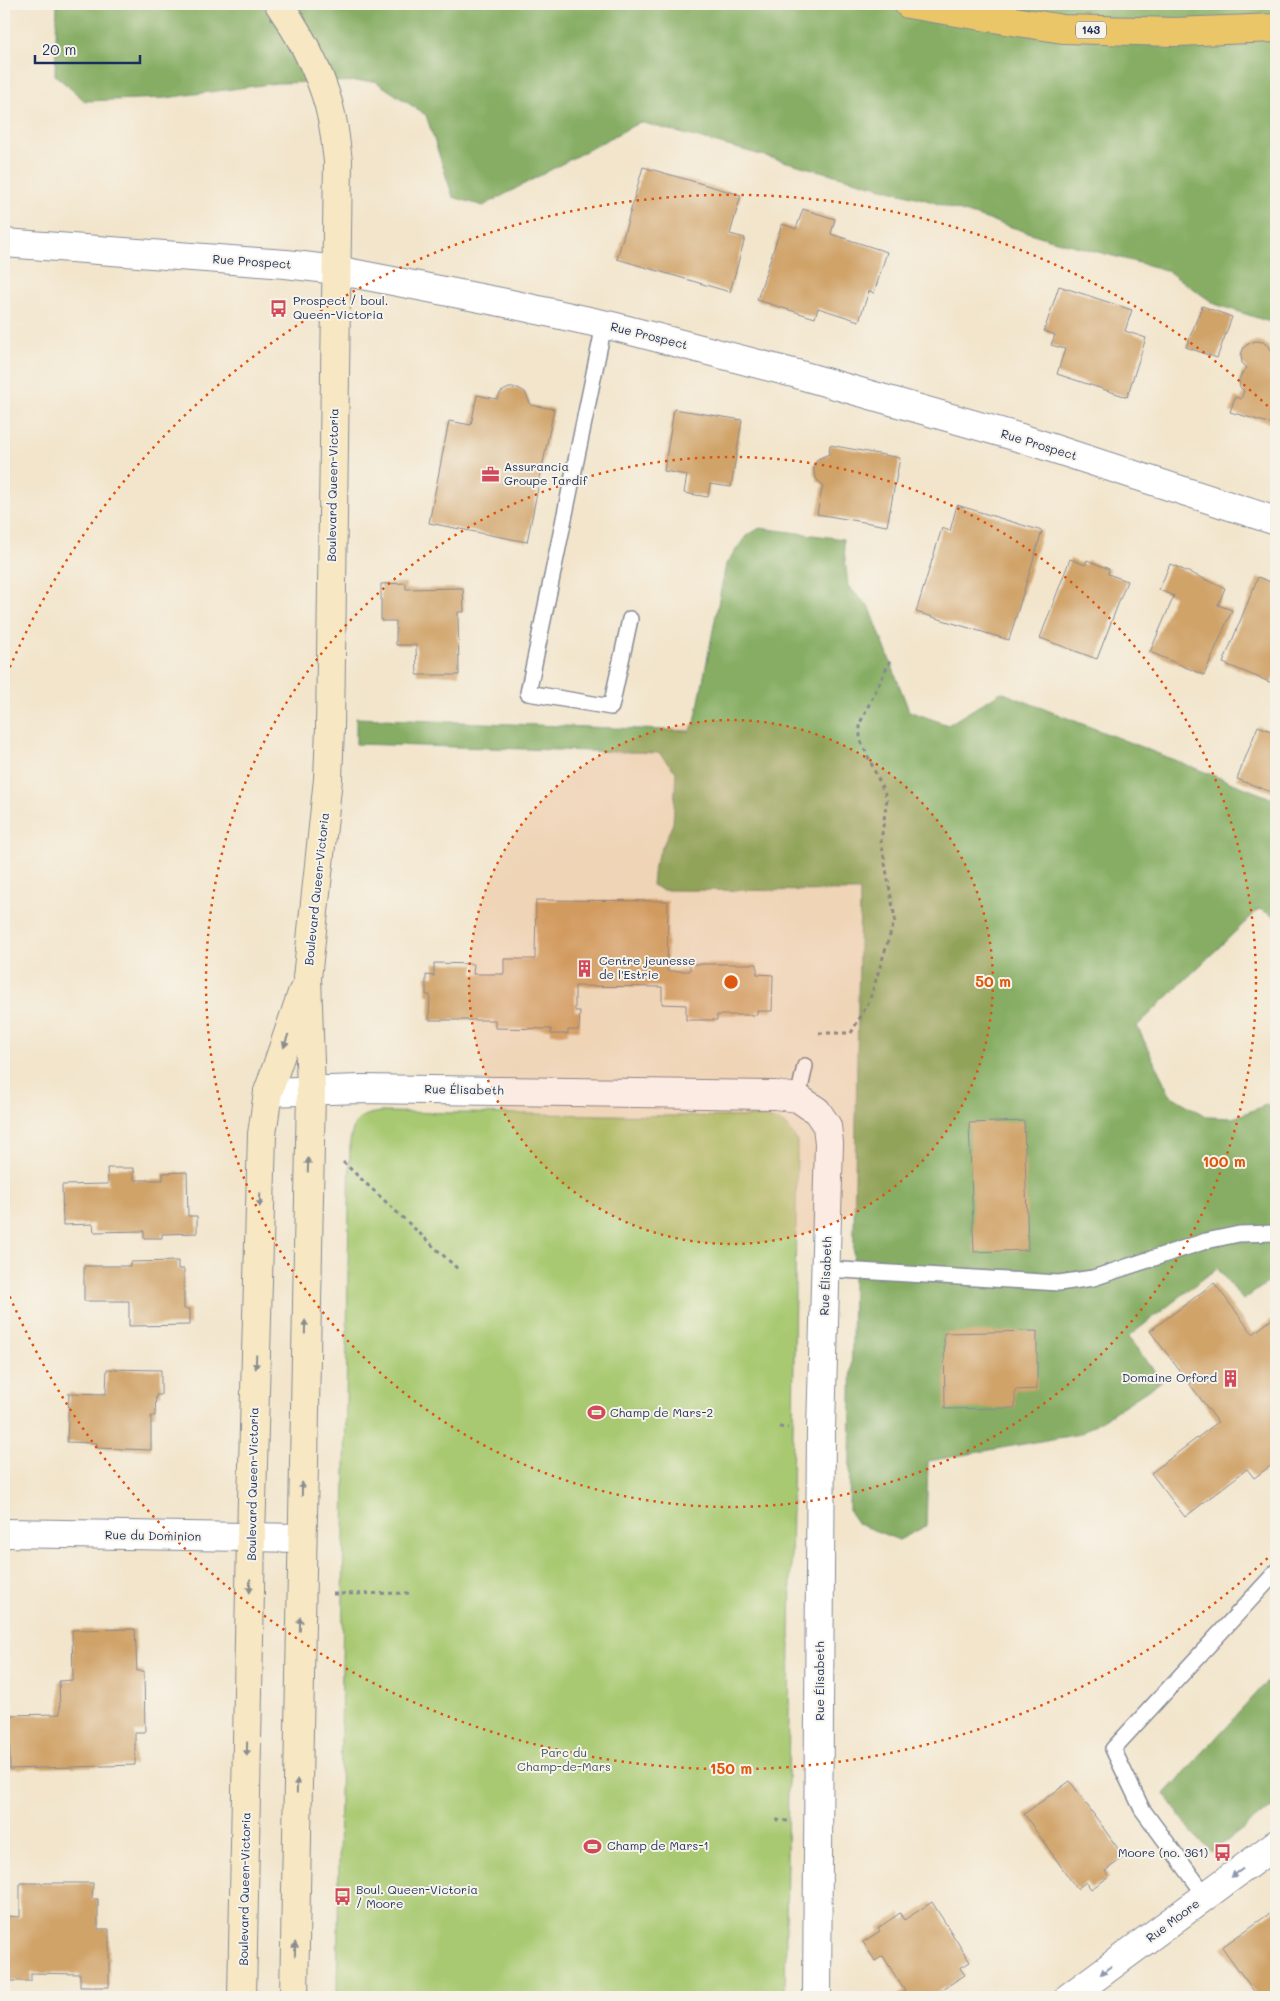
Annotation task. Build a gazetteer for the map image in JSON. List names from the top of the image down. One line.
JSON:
{"streets":{"main road":["143","Boulevard Queen-Victoria"],"street":["Rue Prospect","Rue Élisabeth","Rue du Dominion","Rue Moore"]},"crossings":[["Rue Prospect","Boulevard Queen-Victoria"],["Boulevard Queen-Victoria","Rue Élisabeth"],["Boulevard Queen-Victoria","Rue du Dominion"]],"one_way":["Rue Moore"],"parks":["Parc du Champ-de-Mars"],"places":{"bus stop":["Prospect / boul. Queen-Victoria","Moore (no. 361)","Boul. Queen-Victoria / Moore"],"office":["Assurancia Groupe Tardif"],"building":["Centre jeunesse de l'Estrie","Domaine Orford"],"sports":["Champ de Mars-2","Champ de Mars-1"]},"scale_bar":"20 m","rings":["50 m","100 m","150 m"]}
